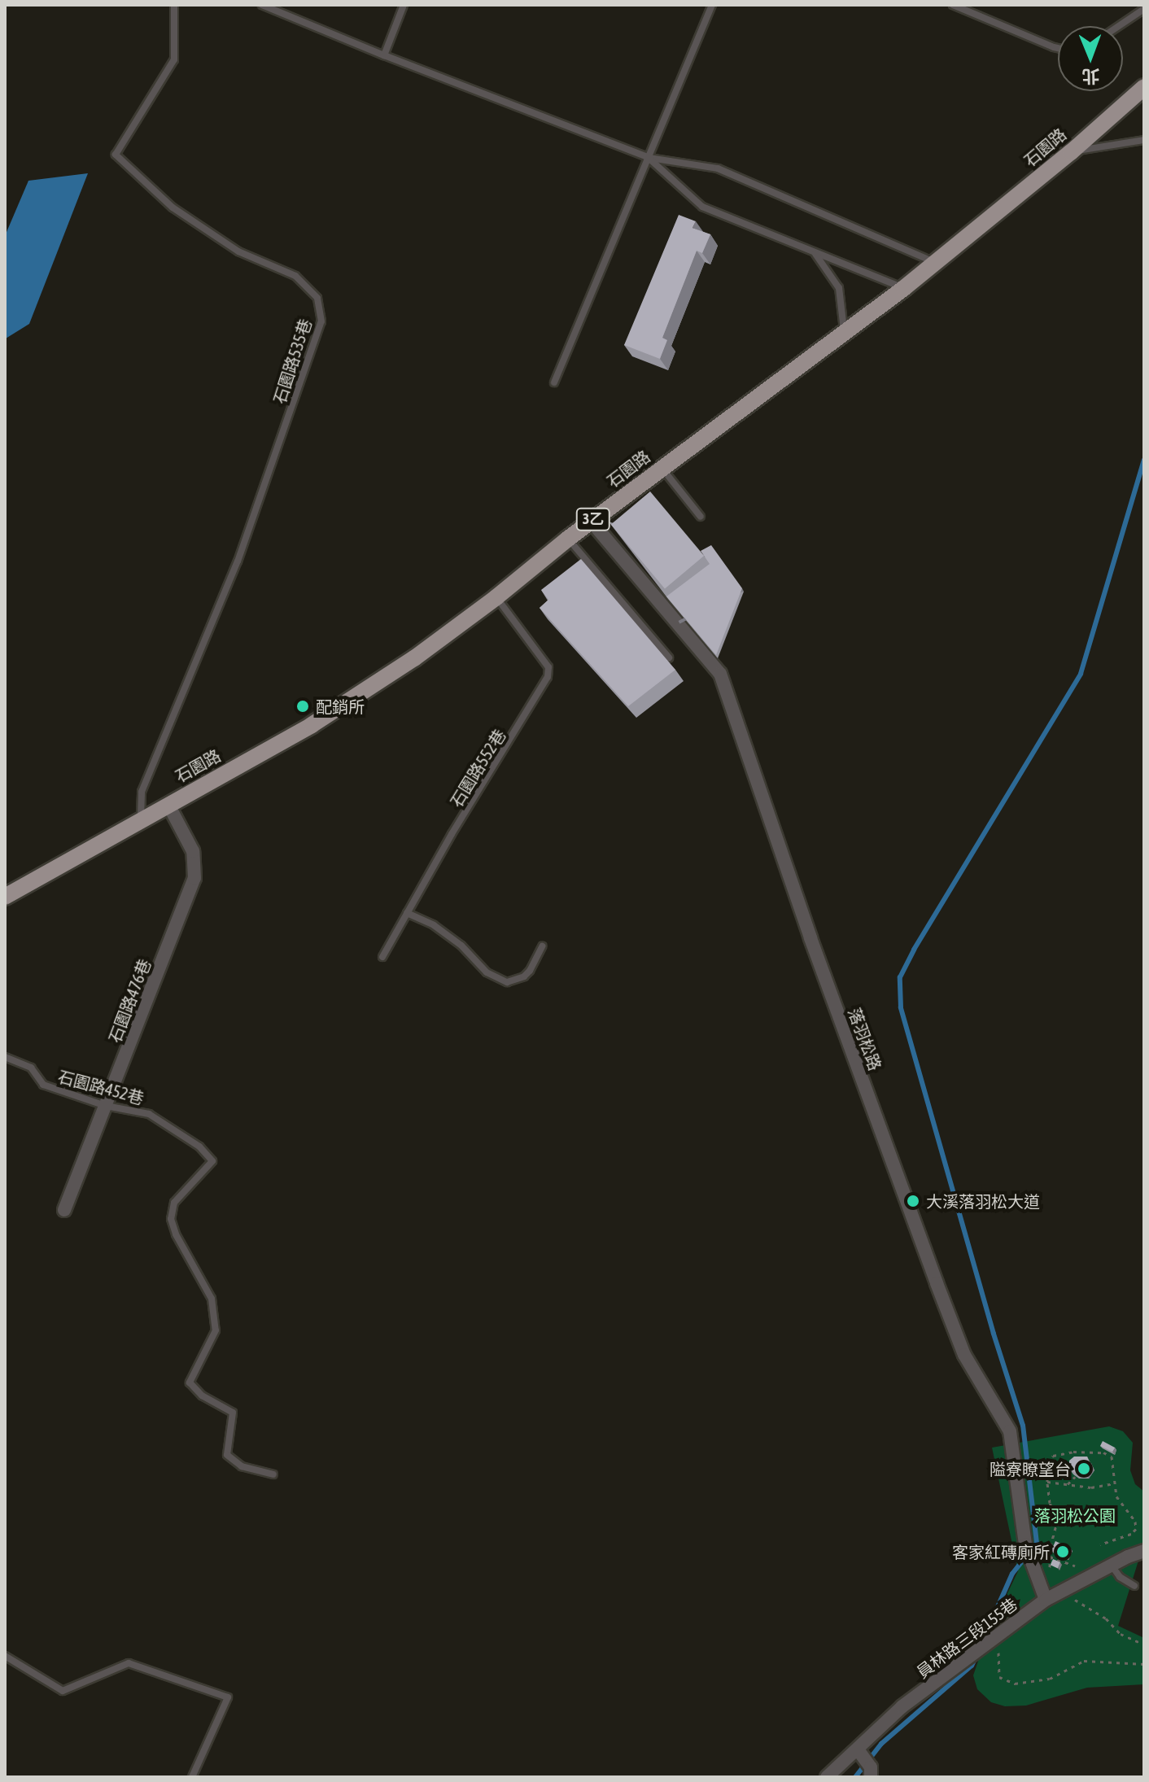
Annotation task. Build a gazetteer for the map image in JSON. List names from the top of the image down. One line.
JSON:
{"streets":{"main road":["石園路","3乙"],"street":["石園路476巷","落羽松路","員林路三段155巷"],"lane":["石園路535巷","石園路552巷","石園路452巷"]},"crossings":[["石園路","石園路535巷"],["石園路","石園路552巷"],["石園路","石園路476巷"],["石園路","落羽松路"],["石園路476巷","石園路452巷"],["落羽松路","員林路三段155巷"]],"parks":["落羽松公園"],"places":["配銷所","大溪落羽松大道","隘寮瞭望台","客家紅磚廁所"],"north":"bottom"}
